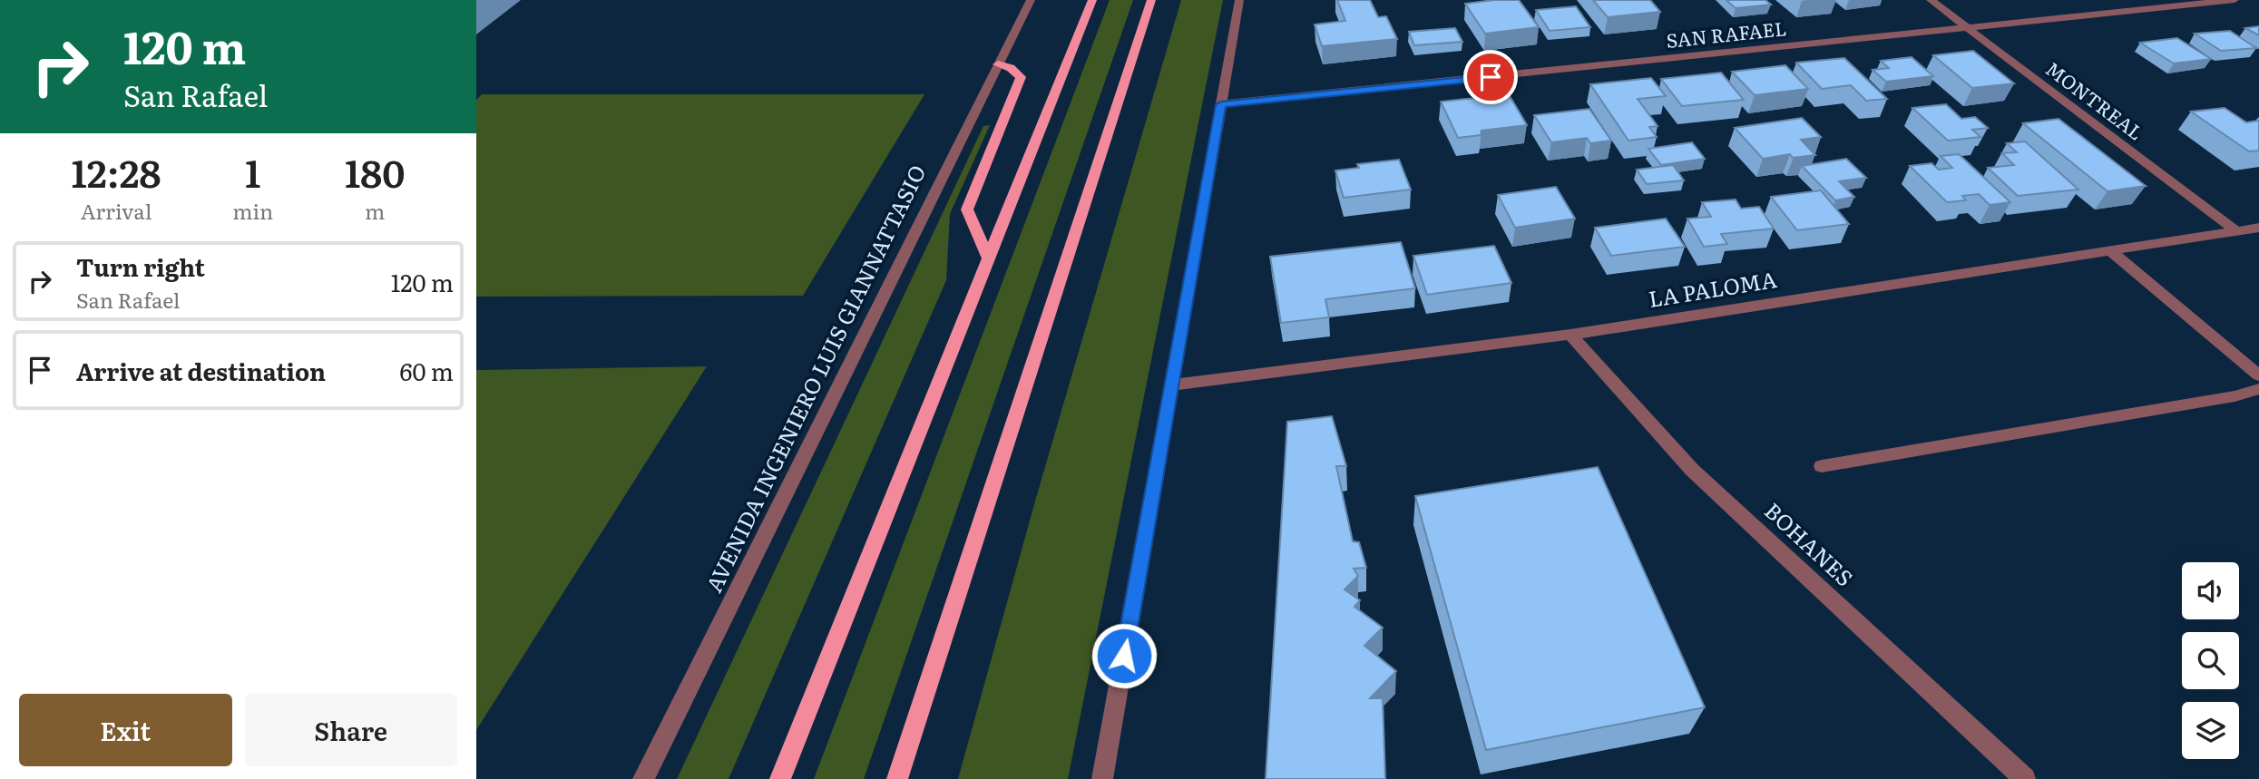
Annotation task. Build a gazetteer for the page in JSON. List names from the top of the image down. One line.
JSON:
{"streets":{"street":["SAN RAFAEL","MONTREAL","LA PALOMA","AVENIDA INGENIERO LUIS GIANNATTASIO","BOHANES"]},"crossings":[["SAN RAFAEL","MONTREAL"],["MONTREAL","LA PALOMA"],["LA PALOMA","BOHANES"]],"page":{"turn":["120 m","San Rafael"],"eta":["12:28","Arrival","1","min","180","m"],"list":[{"name":"Turn right","note":"San Rafael","value":"120 m"},{"name":"Arrive at destination","value":"60 m"}],"buttons":["Exit","Share"]}}
